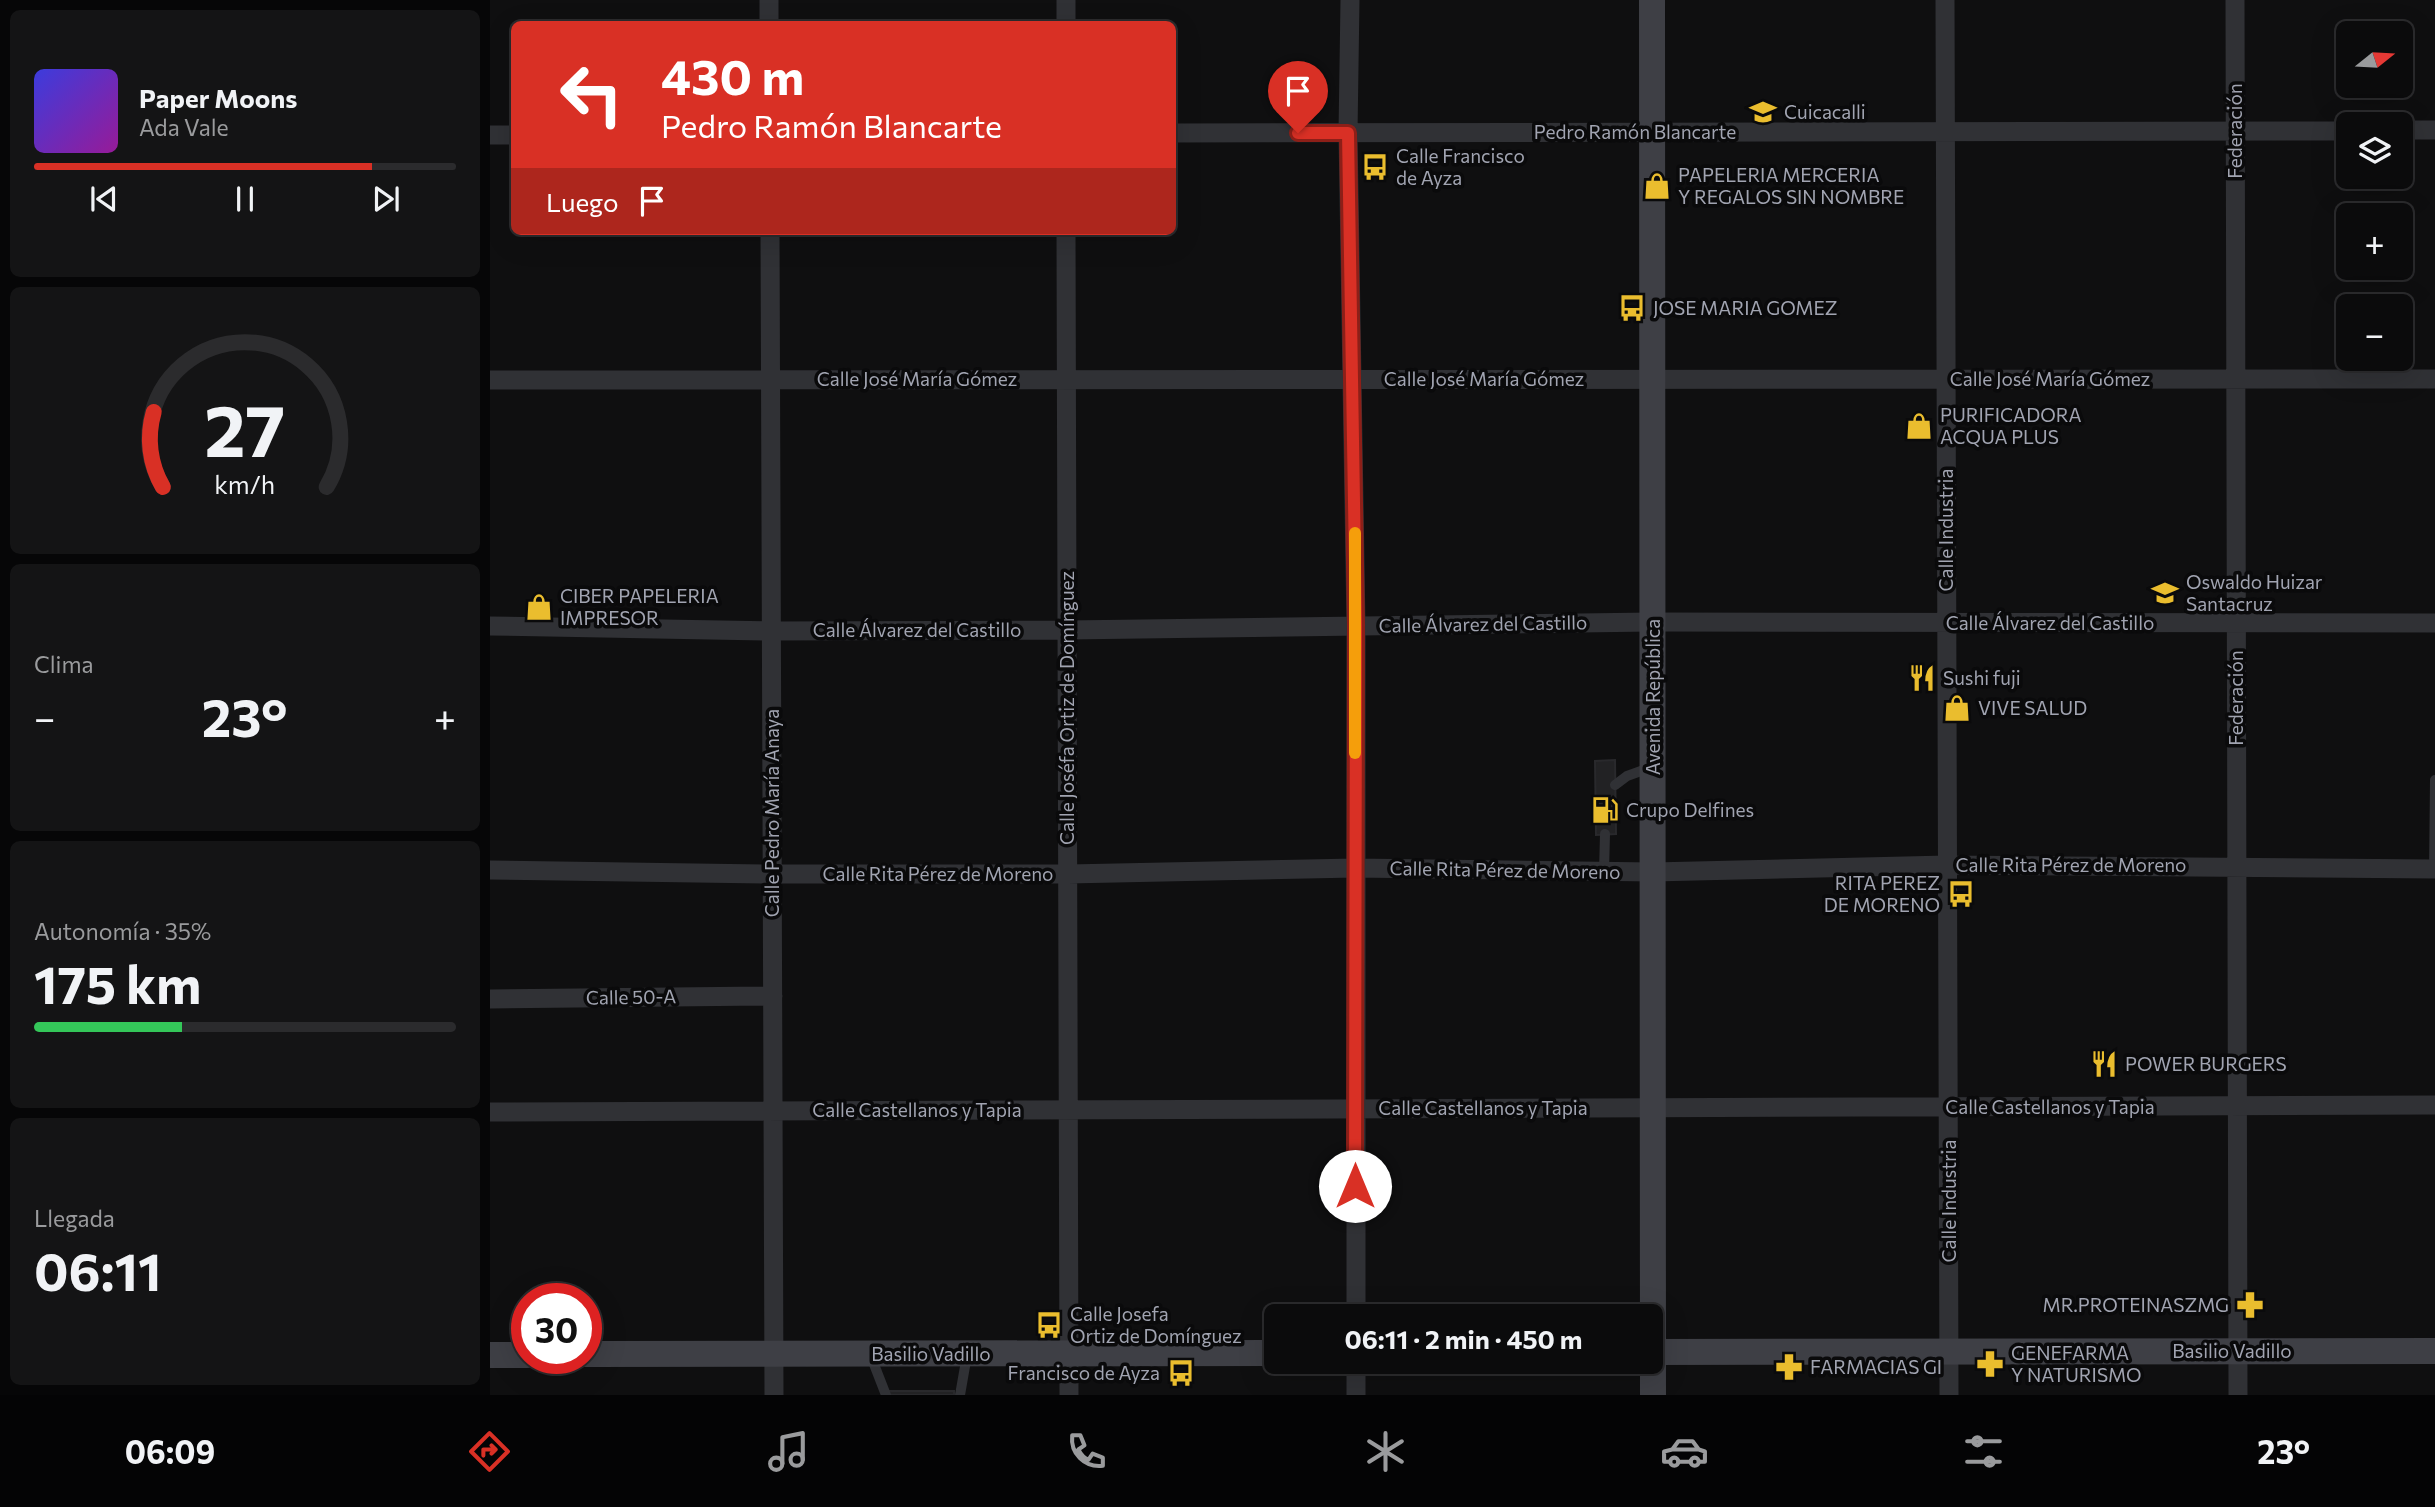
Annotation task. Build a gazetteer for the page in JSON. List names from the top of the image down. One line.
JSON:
{"streets":{"street":["Federación","Pedro Ramón Blancarte","Calle José María Gómez","Calle Industria","Calle Álvarez del Castillo","Avenida República","Calle Joséfa Ortiz de Domínguez","Calle Pedro María Anaya","Calle Rita Pérez de Moreno","Calle 50-A","Calle Castellanos y Tapia","Basilio Vadillo"]},"crossings":[["Federación","Pedro Ramón Blancarte"],["Federación","Calle José María Gómez"],["Federación","Calle Álvarez del Castillo"],["Federación","Calle Rita Pérez de Moreno"],["Federación","Calle Castellanos y Tapia"],["Federación","Basilio Vadillo"],["Pedro Ramón Blancarte","Calle Industria"],["Pedro Ramón Blancarte","Avenida República"],["Calle José María Gómez","Calle Industria"],["Calle José María Gómez","Avenida República"],["Calle José María Gómez","Calle Joséfa Ortiz de Domínguez"],["Calle José María Gómez","Calle Pedro María Anaya"],["Calle Industria","Calle Álvarez del Castillo"],["Calle Industria","Calle Rita Pérez de Moreno"],["Calle Industria","Calle Castellanos y Tapia"],["Calle Industria","Basilio Vadillo"],["Calle Álvarez del Castillo","Avenida República"],["Calle Álvarez del Castillo","Calle Joséfa Ortiz de Domínguez"],["Calle Álvarez del Castillo","Calle Pedro María Anaya"],["Avenida República","Calle Rita Pérez de Moreno"],["Avenida República","Calle Castellanos y Tapia"],["Calle Joséfa Ortiz de Domínguez","Calle Rita Pérez de Moreno"],["Calle Joséfa Ortiz de Domínguez","Calle Castellanos y Tapia"],["Calle Joséfa Ortiz de Domínguez","Basilio Vadillo"],["Calle Pedro María Anaya","Calle Rita Pérez de Moreno"],["Calle Pedro María Anaya","Calle 50-A"],["Calle Pedro María Anaya","Calle Castellanos y Tapia"],["Calle Pedro María Anaya","Basilio Vadillo"]],"places":{"school or university":["Cuicacalli","Oswaldo Huizar Santacruz"],"bus stop":["Calle Francisco de Ayza","JOSE MARIA GOMEZ","RITA PEREZ DE MORENO","Calle Josefa Ortiz de Domínguez","Francisco de Ayza"],"shop":["PAPELERIA MERCERIA Y REGALOS SIN NOMBRE","PURIFICADORA ACQUA PLUS","CIBER PAPELERIA IMPRESOR","VIVE SALUD"],"restaurant":["Sushi fuji","POWER BURGERS"],"fuel station":["Crupo Delfines"],"pharmacy":["MR.PROTEINASZMG","GENEFARMA Y NATURISMO","FARMACIAS GI"]},"north":"right","page":{"map_buttons":["+","−"],"turn":["430 m","Pedro Ramón Blancarte"],"song":["Paper Moons","Ada Vale"],"then":"Luego","tile":["Clima",["Autonomía · 35%","175 km"],["Llegada","06:11"]],"heat":["−","23°","+"],"limit":"30","trip":"06:11 · 2 min · 450 m","tabs":["06:09","23°"],"gauge":["27","km/h"]}}
